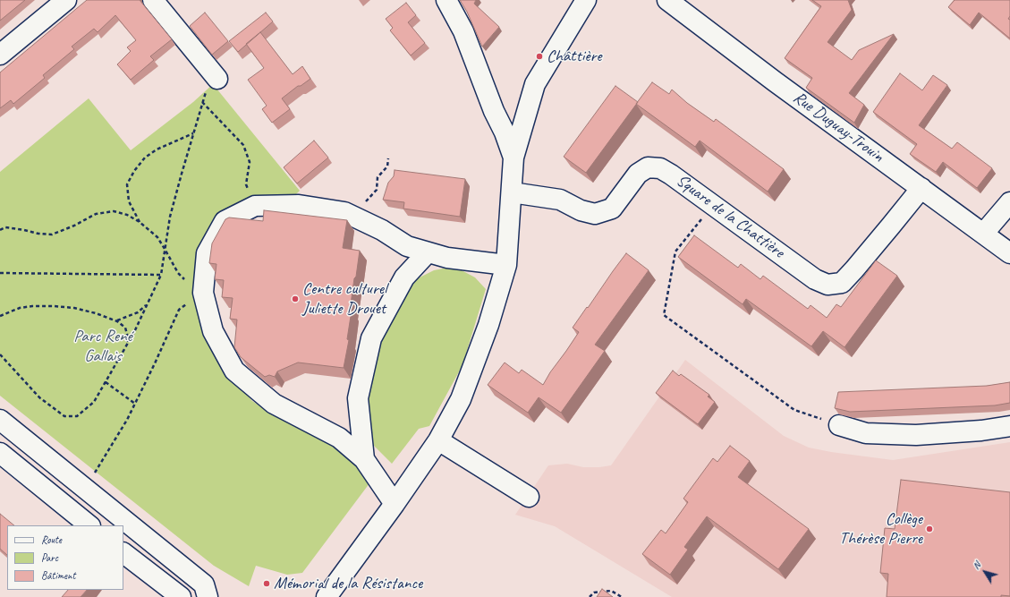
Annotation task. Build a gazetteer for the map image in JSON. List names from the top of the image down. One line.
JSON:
{"streets":{"street":["Rue Duguay-Trouin","Square de la Chattière"]},"crossings":[["Rue Duguay-Trouin","Square de la Chattière"]],"parks":["Parc René Gallais"],"places":["Châttière","Centre culturel Juliette Drouet","Collège Thérèse Pierre","Mémorial de la Résistance"],"legend":["Route","Parc","Bâtiment"],"north":"top left"}
